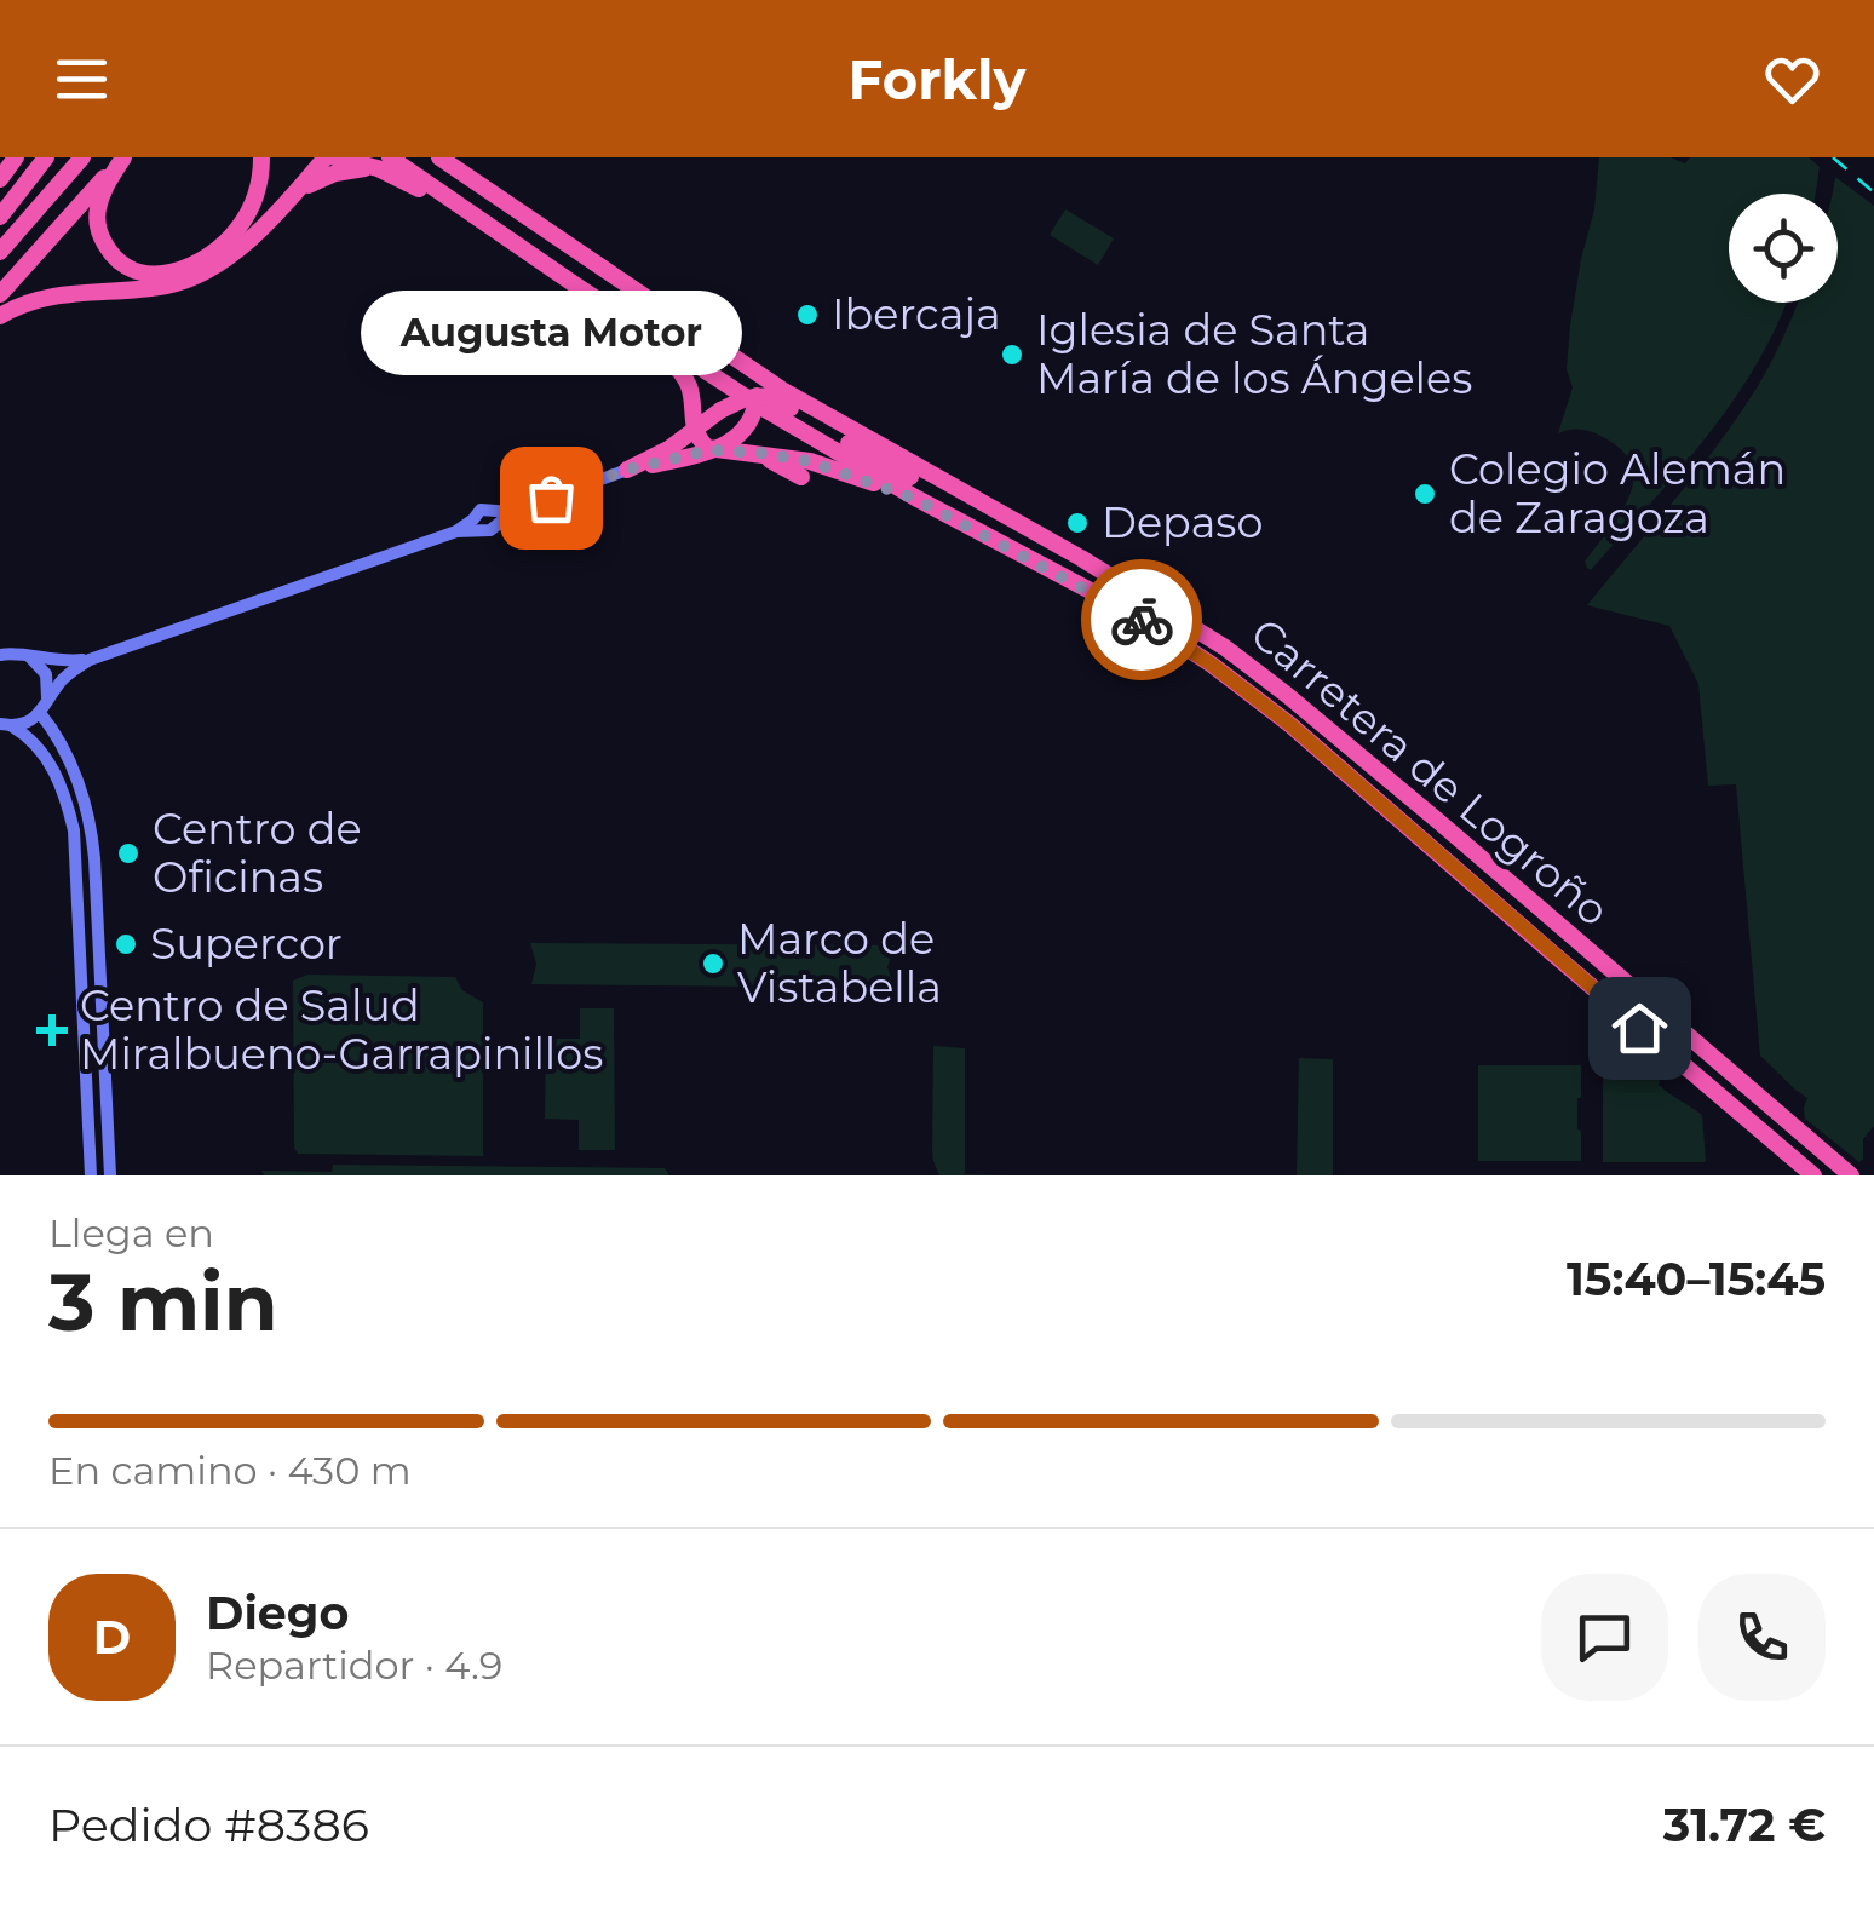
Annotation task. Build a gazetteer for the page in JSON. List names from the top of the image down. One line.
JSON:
{"streets":{"highway":["Carretera de Logroño"]},"places":{"other":["Ibercaja","Iglesia de Santa María de los Ángeles","Colegio Alemán de Zaragoza","Augusta Motor","Depaso","Centro de Oficinas","Supercor","Marco de Vistabella"],"health":["Centro de Salud Miralbueno-Garrapinillos"]},"page":{"header":"Forkly","bubble":"Augusta Motor","heading":["3 min","Llega en","15:40–15:45"],"panel":["Diego","Repartidor · 4.9","Pedido #8386","31.72 €"],"bar":"En camino · 430 m","round":"D"}}
